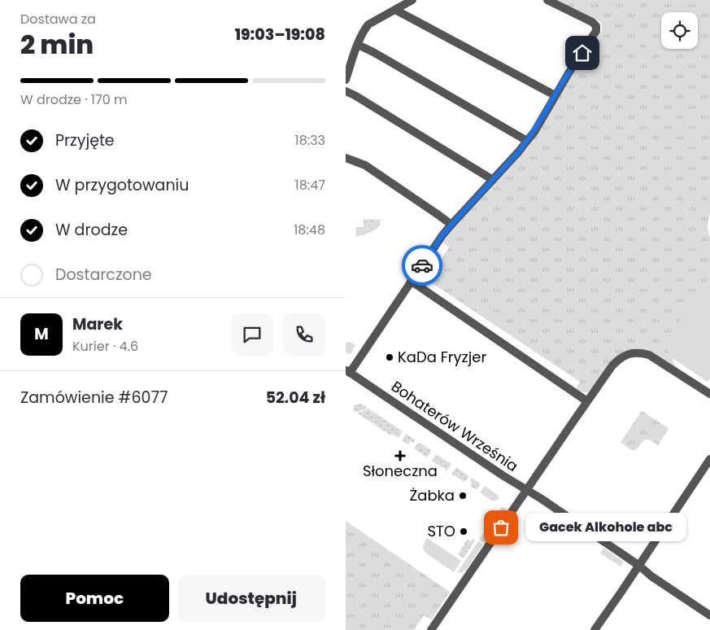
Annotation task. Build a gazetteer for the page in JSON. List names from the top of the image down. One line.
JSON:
{"streets":{"street":["Bohaterów Września"]},"places":{"other":["KaDa Fryzjer","Żabka","Gacek Alkohole abc","STO"],"health":["Słoneczna"]},"page":{"heading":["2 min","Dostawa za","19:03–19:08"],"panel":["Marek","Kurier · 4.6","Zamówienie #6077","52.04 zł"],"bar":"W drodze · 170 m","list":[["Przyjęte","18:33"],["W przygotowaniu","18:47"],["W drodze","18:48"],"Dostarczone"],"round":"M","bubble":"Gacek Alkohole abc","buttons":["Pomoc","Udostępnij"]}}
